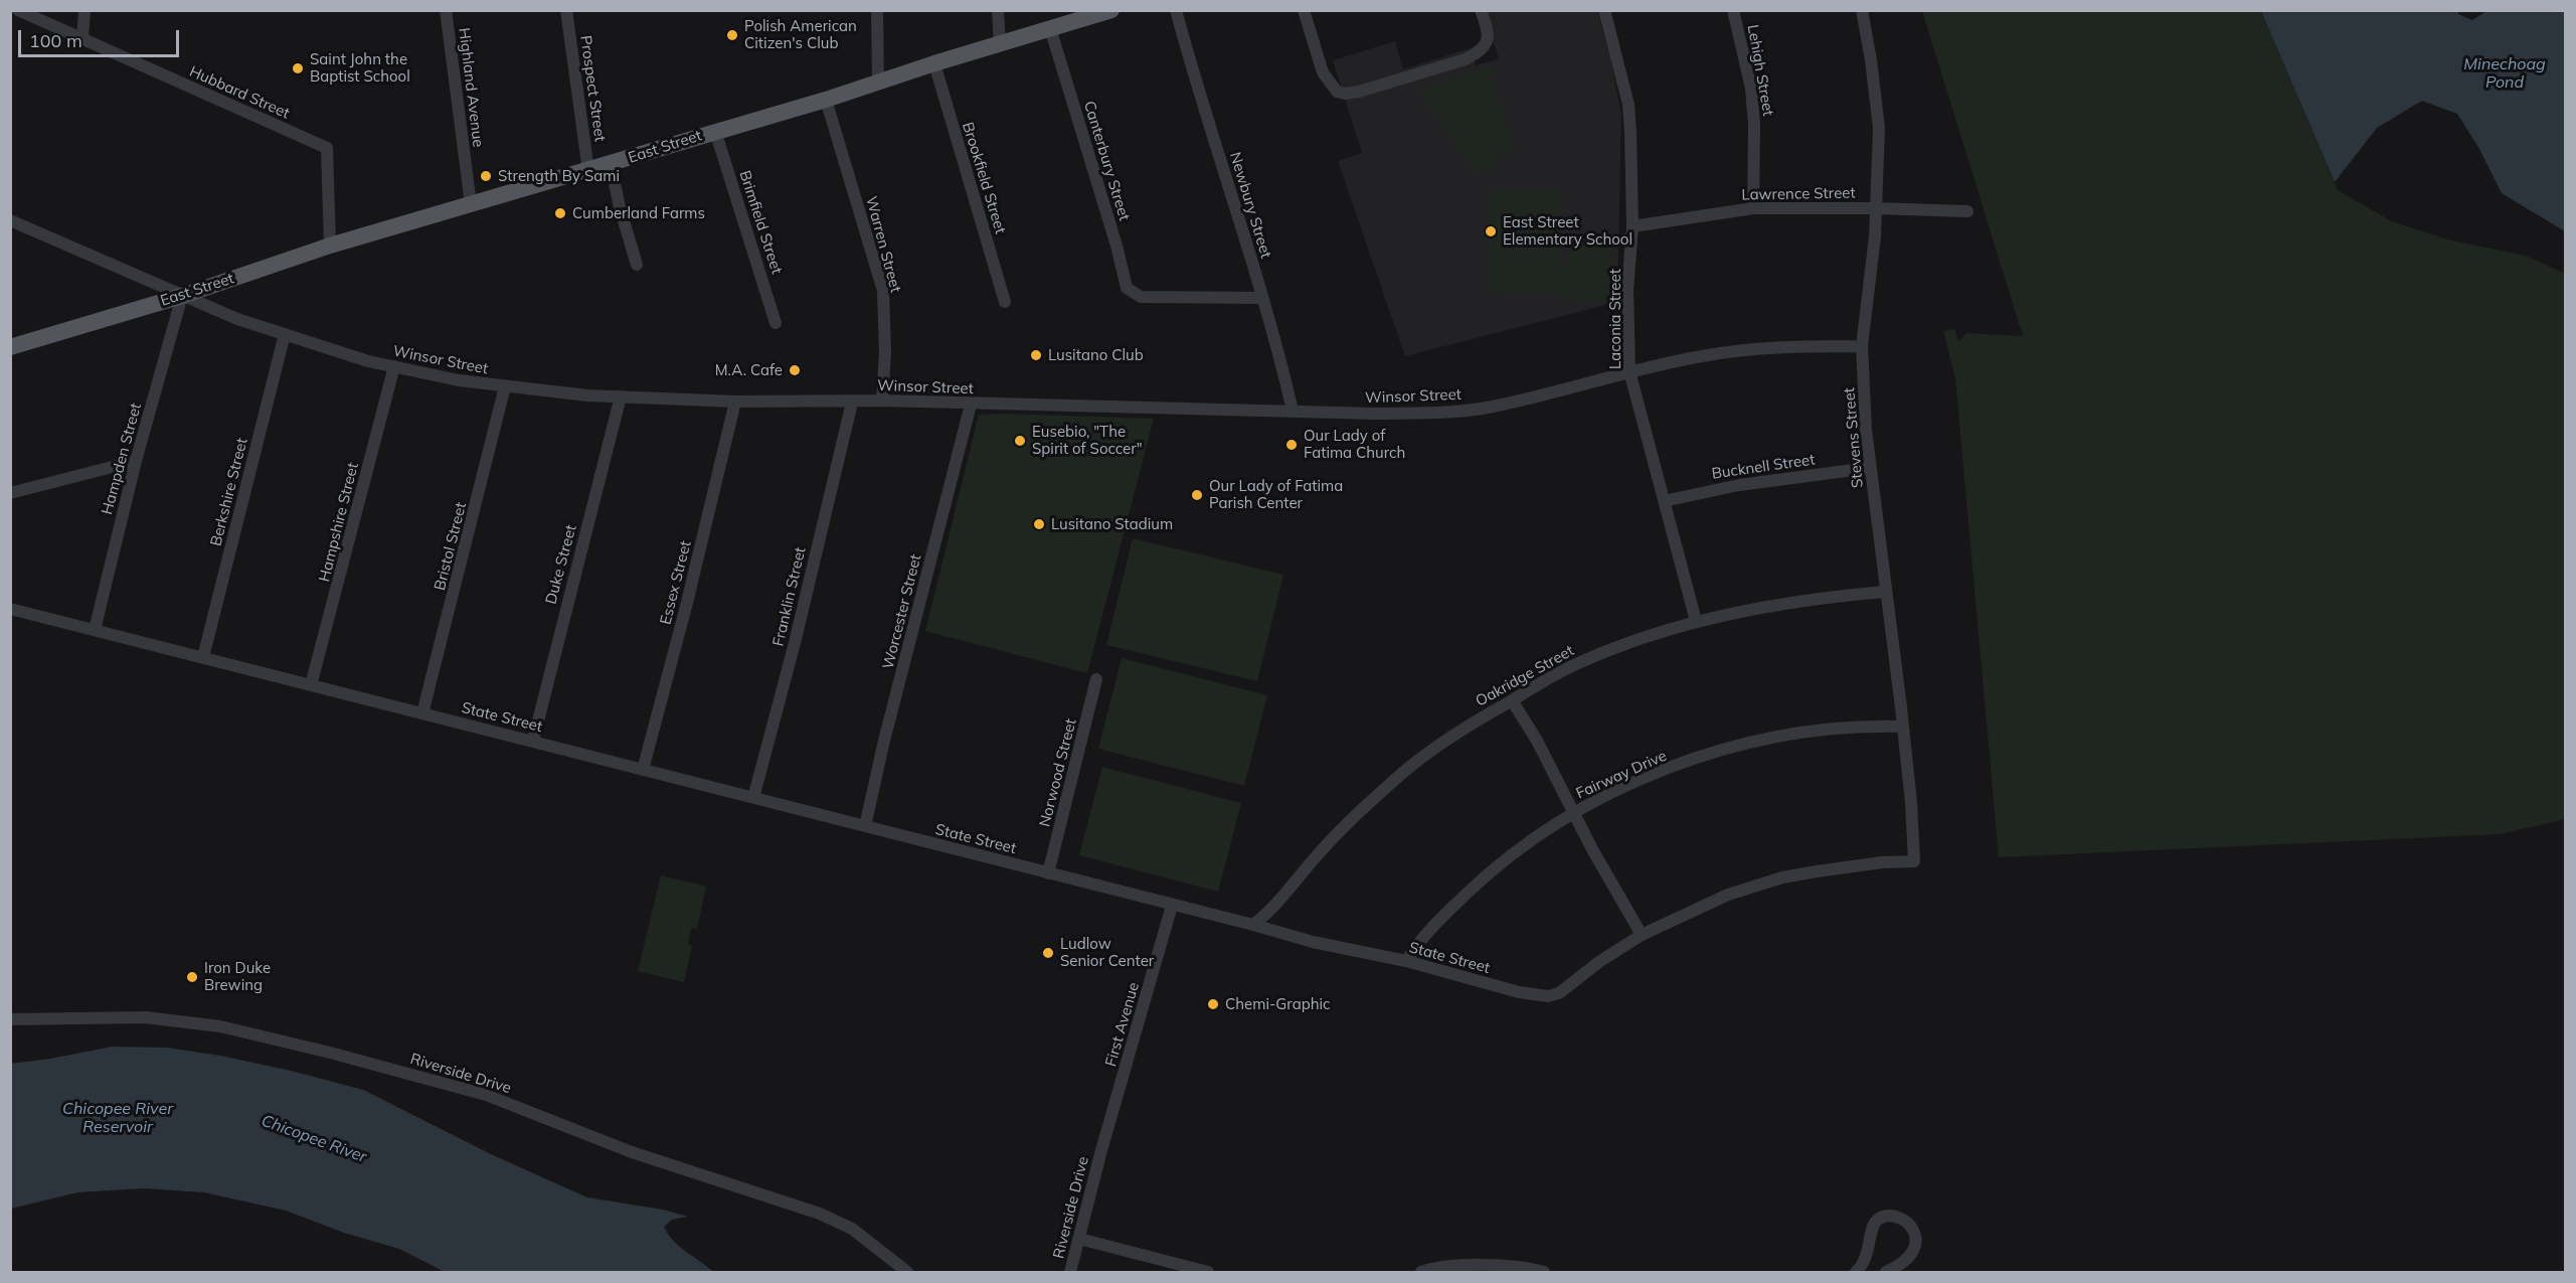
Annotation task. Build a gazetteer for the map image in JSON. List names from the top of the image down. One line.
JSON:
{"streets":{"main road":["East Street"],"street":["Lehigh Street","Highland Avenue","Prospect Street","Hubbard Street","Canterbury Street","Brookfield Street","Lawrence Street","Newbury Street","Brimfield Street","Warren Street","Laconia Street","Winsor Street","Stevens Street","Hampden Street","Bucknell Street","Berkshire Street","Hampshire Street","Bristol Street","Duke Street","Essex Street","Franklin Street","Worcester Street","Oakridge Street","State Street","Norwood Street","Fairway Drive","First Avenue","Riverside Drive"]},"crossings":[["Lehigh Street","Lawrence Street"],["Highland Avenue","East Street"],["Prospect Street","East Street"],["Hubbard Street","East Street"],["East Street","Canterbury Street"],["East Street","Brookfield Street"],["East Street","Brimfield Street"],["East Street","Warren Street"],["East Street","Winsor Street"],["East Street","Hampden Street"],["Canterbury Street","Newbury Street"],["Lawrence Street","Laconia Street"],["Lawrence Street","Stevens Street"],["Newbury Street","Winsor Street"],["Warren Street","Winsor Street"],["Laconia Street","Winsor Street"],["Laconia Street","Bucknell Street"],["Laconia Street","Oakridge Street"],["Winsor Street","Stevens Street"],["Winsor Street","Hampden Street"],["Winsor Street","Berkshire Street"],["Winsor Street","Hampshire Street"],["Winsor Street","Bristol Street"],["Winsor Street","Duke Street"],["Winsor Street","Essex Street"],["Winsor Street","Franklin Street"],["Winsor Street","Worcester Street"],["Stevens Street","Bucknell Street"],["Stevens Street","Oakridge Street"],["Stevens Street","State Street"],["Stevens Street","Fairway Drive"],["Hampden Street","State Street"],["Berkshire Street","State Street"],["Hampshire Street","State Street"],["Bristol Street","State Street"],["Duke Street","State Street"],["Essex Street","State Street"],["Franklin Street","State Street"],["Worcester Street","State Street"],["Oakridge Street","State Street"],["State Street","Norwood Street"],["State Street","Fairway Drive"],["State Street","First Avenue"],["First Avenue","Riverside Drive"]],"water":["Minechoag Pond","Chicopee River Reservoir","Chicopee River"],"places":["Polish American Citizen's Club","Saint John the Baptist School","Strength By Sami","Cumberland Farms","East Street Elementary School","Lusitano Club","M.A. Cafe","Eusebio, \"The Spirit of Soccer\"","Our Lady of Fatima Church","Our Lady of Fatima Parish Center","Lusitano Stadium","Ludlow Senior Center","Iron Duke Brewing","Chemi-Graphic"],"scale_bar":"100 m"}
